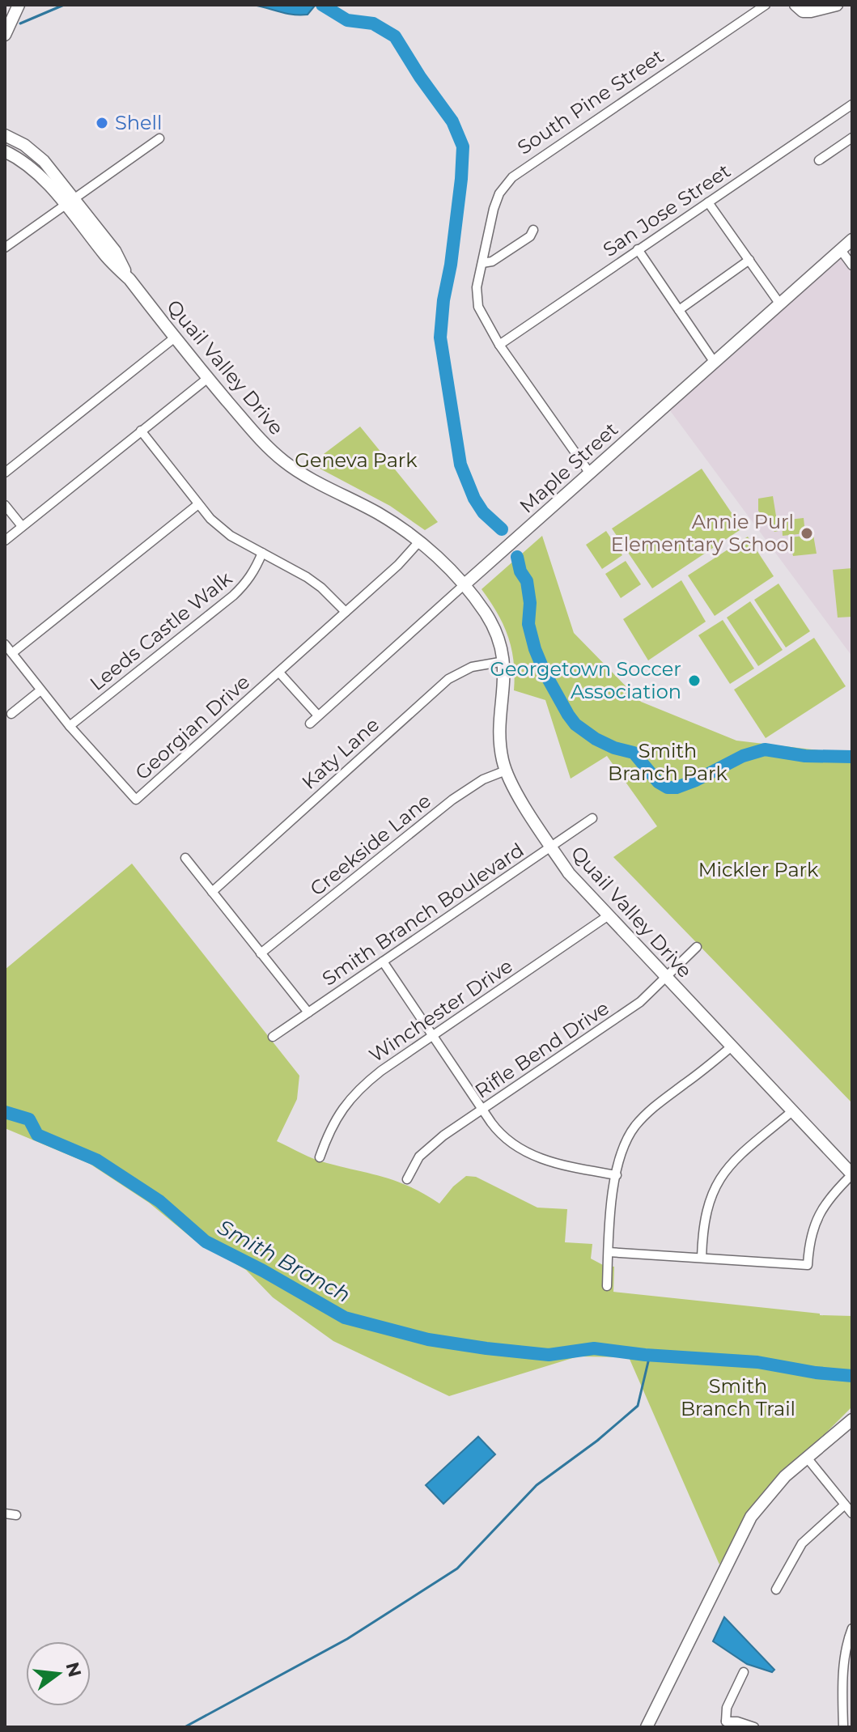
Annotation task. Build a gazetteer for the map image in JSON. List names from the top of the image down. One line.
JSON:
{"streets":{"street":["South Pine Street","San Jose Street","Quail Valley Drive","Maple Street","Leeds Castle Walk","Georgian Drive","Katy Lane","Creekside Lane","Smith Branch Boulevard","Winchester Drive","Rifle Bend Drive"]},"crossings":[["South Pine Street","San Jose Street"],["South Pine Street","Maple Street"],["Quail Valley Drive","Maple Street"],["Quail Valley Drive","Georgian Drive"],["Quail Valley Drive","Katy Lane"],["Quail Valley Drive","Creekside Lane"],["Quail Valley Drive","Smith Branch Boulevard"],["Quail Valley Drive","Winchester Drive"],["Quail Valley Drive","Rifle Bend Drive"],["Leeds Castle Walk","Georgian Drive"]],"water":["Smith Branch"],"parks":["Geneva Park","Smith Branch Park","Mickler Park","Smith Branch Trail"],"places":["Shell","Annie Purl Elementary School","Georgetown Soccer Association"],"north":"right"}
